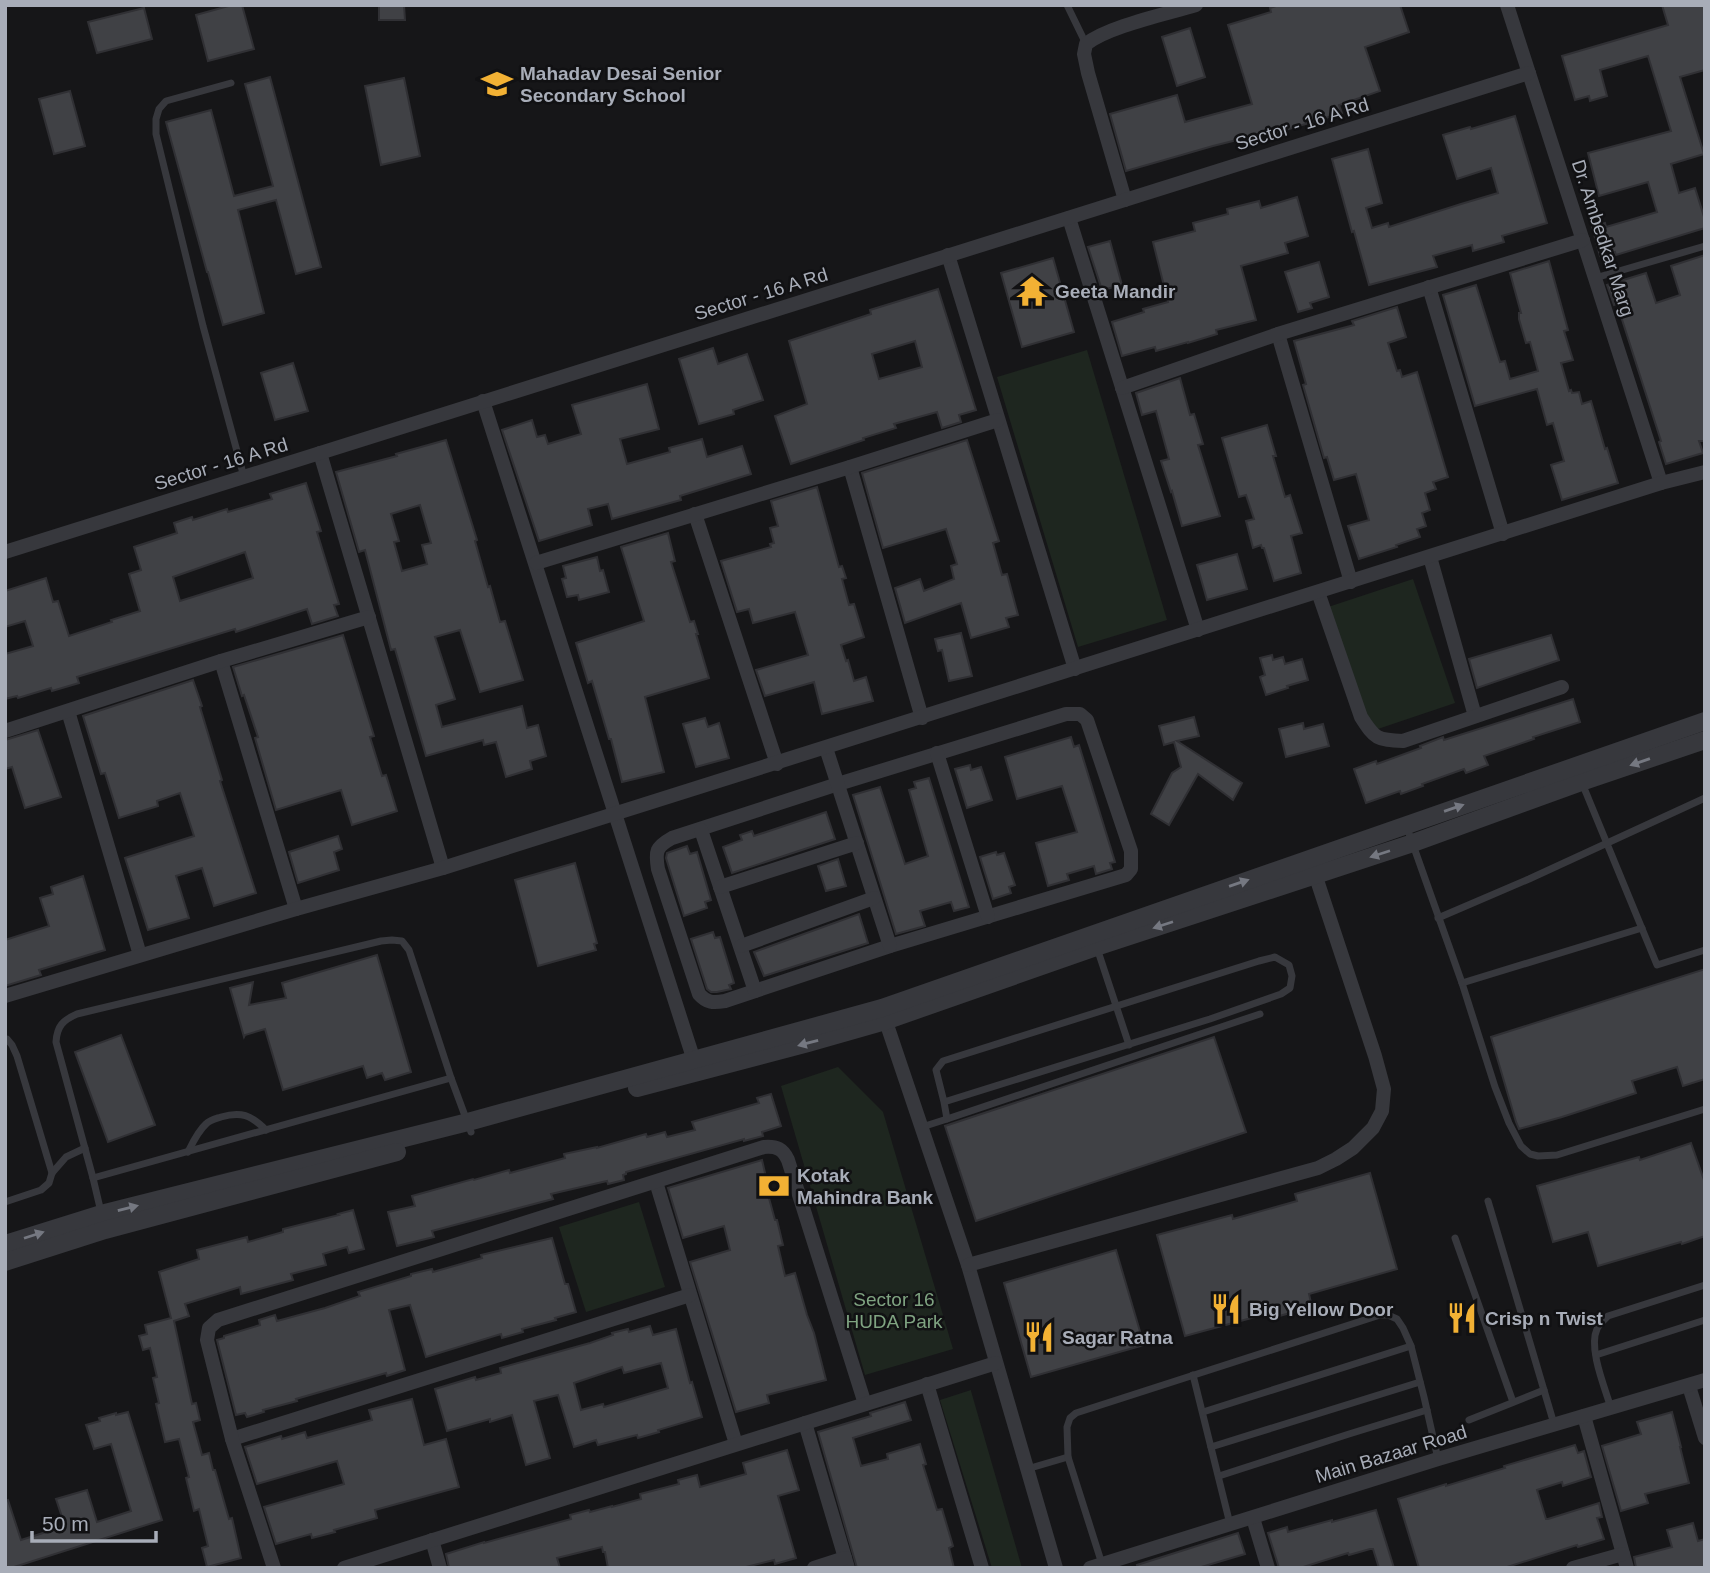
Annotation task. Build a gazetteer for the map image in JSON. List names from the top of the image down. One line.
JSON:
{"streets":{"street":["Sector - 16 A Rd","Dr. Ambedkar Marg","Main Bazaar Road"]},"crossings":[["Sector - 16 A Rd","Dr. Ambedkar Marg"]],"parks":["Sector 16 HUDA Park"],"places":{"school or university":["Mahadav Desai Senior Secondary School"],"temple":["Geeta Mandir"],"bank":["Kotak Mahindra Bank"],"restaurant":["Big Yellow Door","Crisp n Twist","Sagar Ratna"]},"scale_bar":"50 m"}
